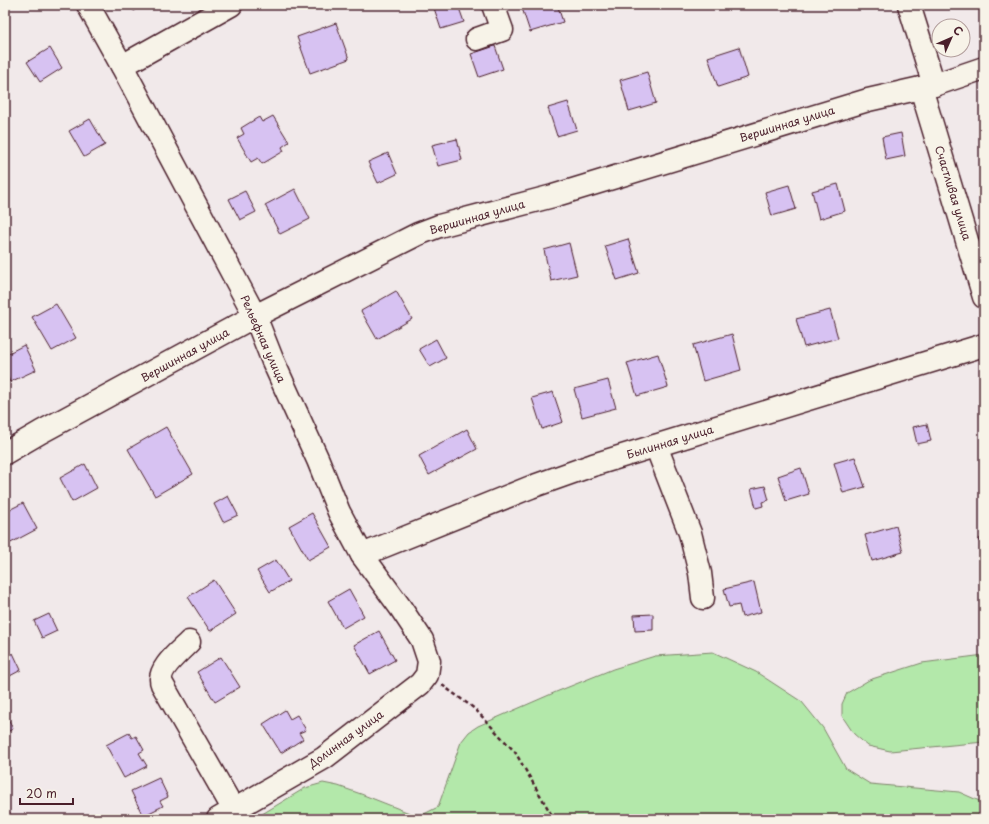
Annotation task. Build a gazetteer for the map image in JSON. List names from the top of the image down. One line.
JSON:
{"streets":{"street":["Вершинная улица","Счастливая улица","Рельефная улица","Былинная улица","Долинная улица"]},"crossings":[["Вершинная улица","Счастливая улица"],["Вершинная улица","Рельефная улица"],["Рельефная улица","Былинная улица"],["Рельефная улица","Долинная улица"]],"scale_bar":"20 m","north":"top right"}
